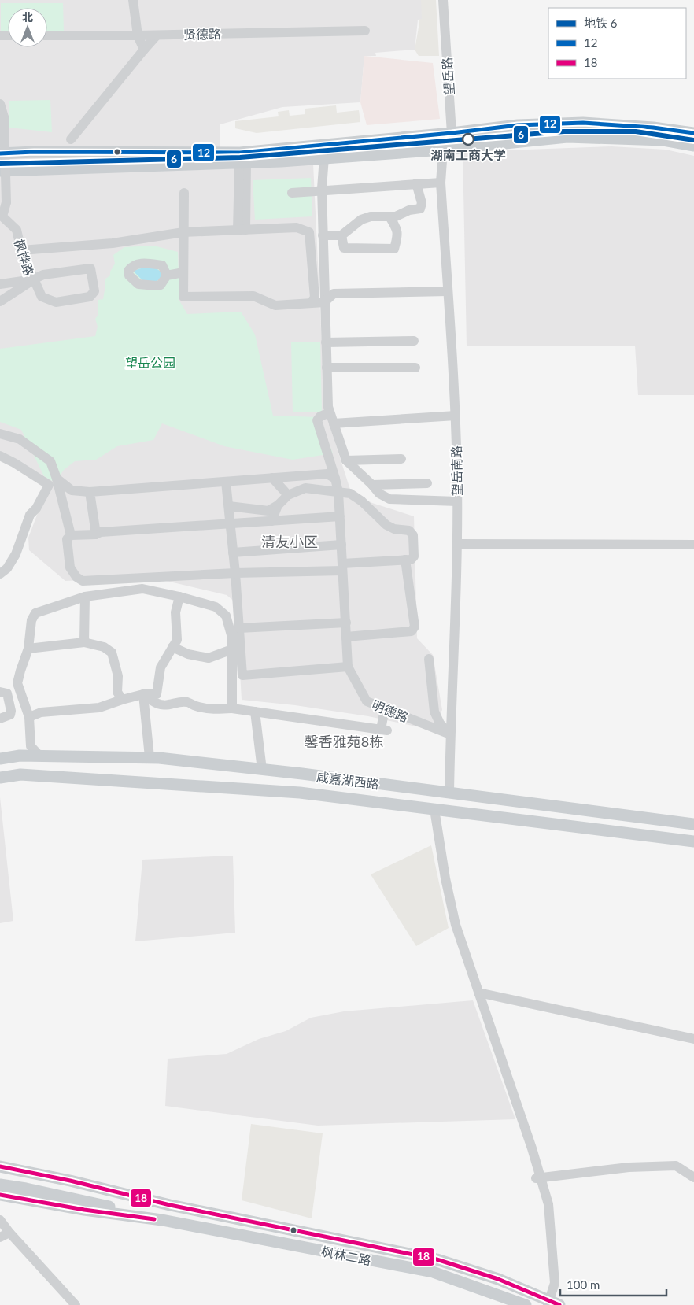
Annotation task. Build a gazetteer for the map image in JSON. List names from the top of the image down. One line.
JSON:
{"streets":{"main road":["咸嘉湖西路","枫林二路"],"street":["贤德路","望岳路","枫桦路","望岳南路","明德路"]},"crossings":[["望岳南路","明德路"],["望岳南路","咸嘉湖西路"]],"districts":["清友小区","馨香雅苑8栋"],"parks":["望岳公园"],"places":["湖南工商大学"],"lines":["transit line 12","metro line 6","transit line 18"],"legend":["地铁 6","12","18"],"scale_bar":"100 m","north":"top"}
